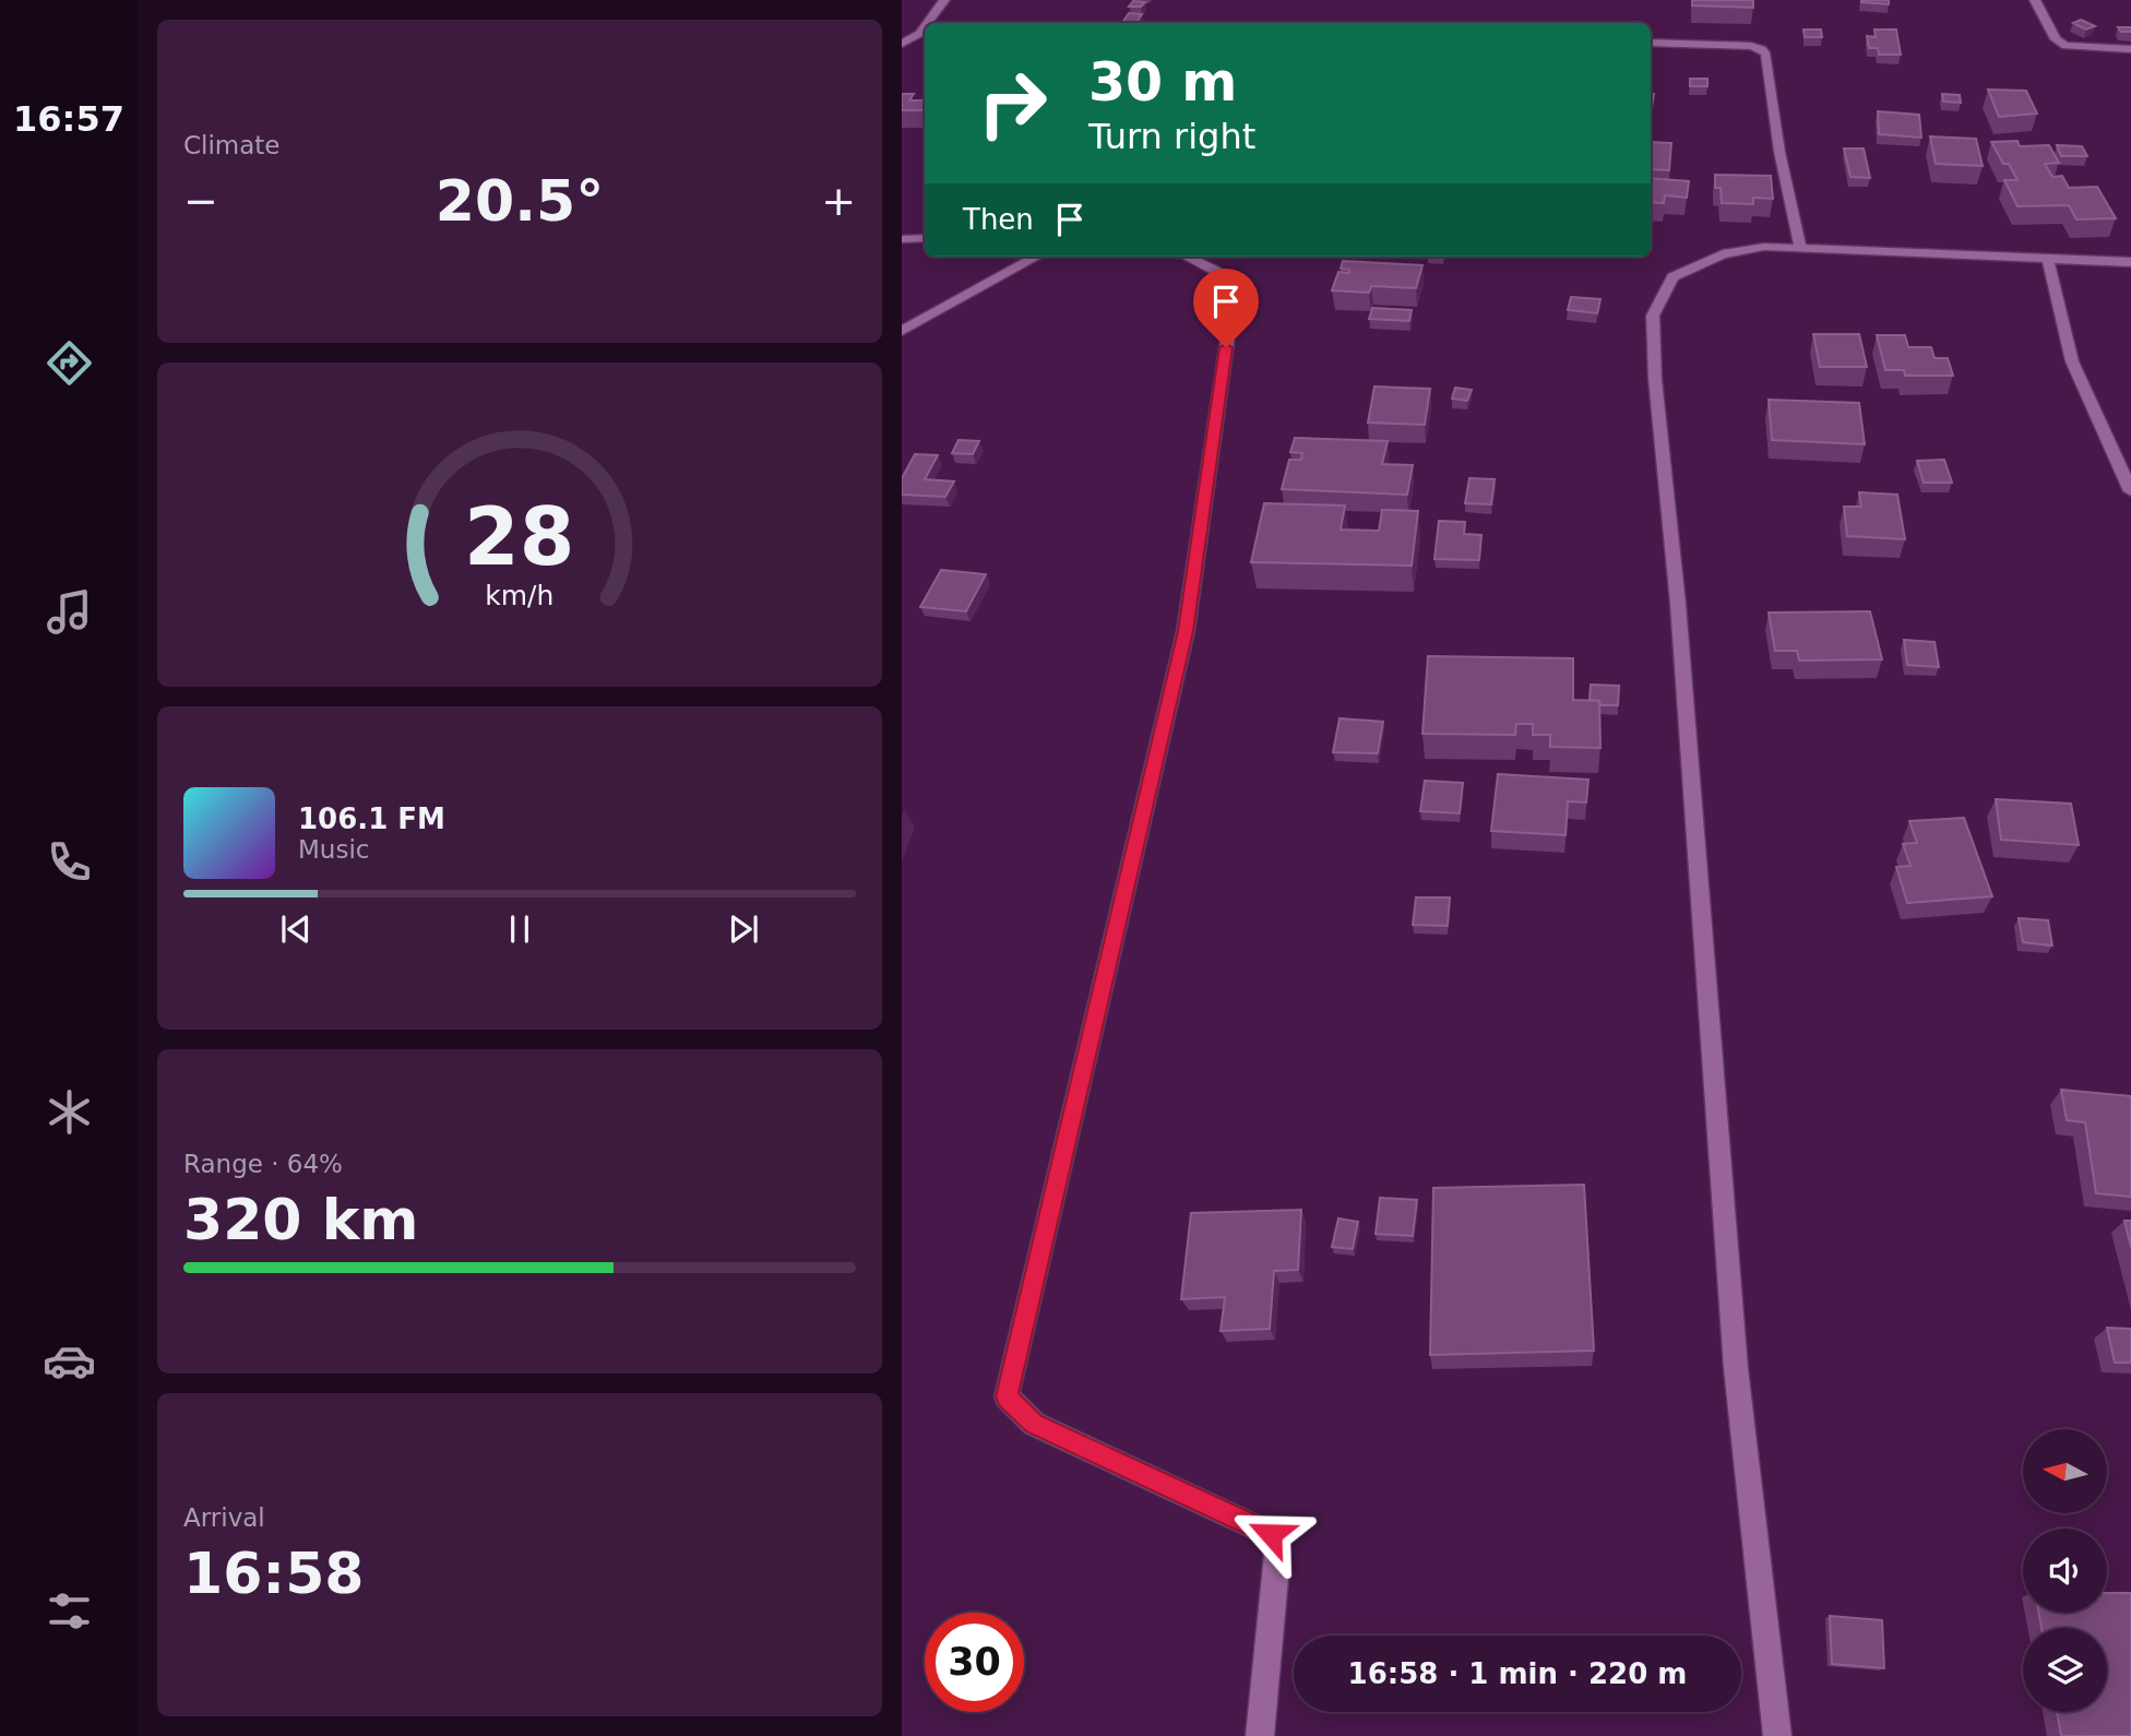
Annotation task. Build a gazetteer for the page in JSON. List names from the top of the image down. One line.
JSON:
{"north":"left","page":{"tabs":"16:57","tile":["Climate",["Range · 64%","320 km"],["Arrival","16:58"]],"turn":["30 m","Turn right"],"heat":["−","20.5°","+"],"then":"Then","song":["106.1 FM","Music"],"limit":"30","trip":"16:58 · 1 min · 220 m","gauge":["28","km/h"]}}
